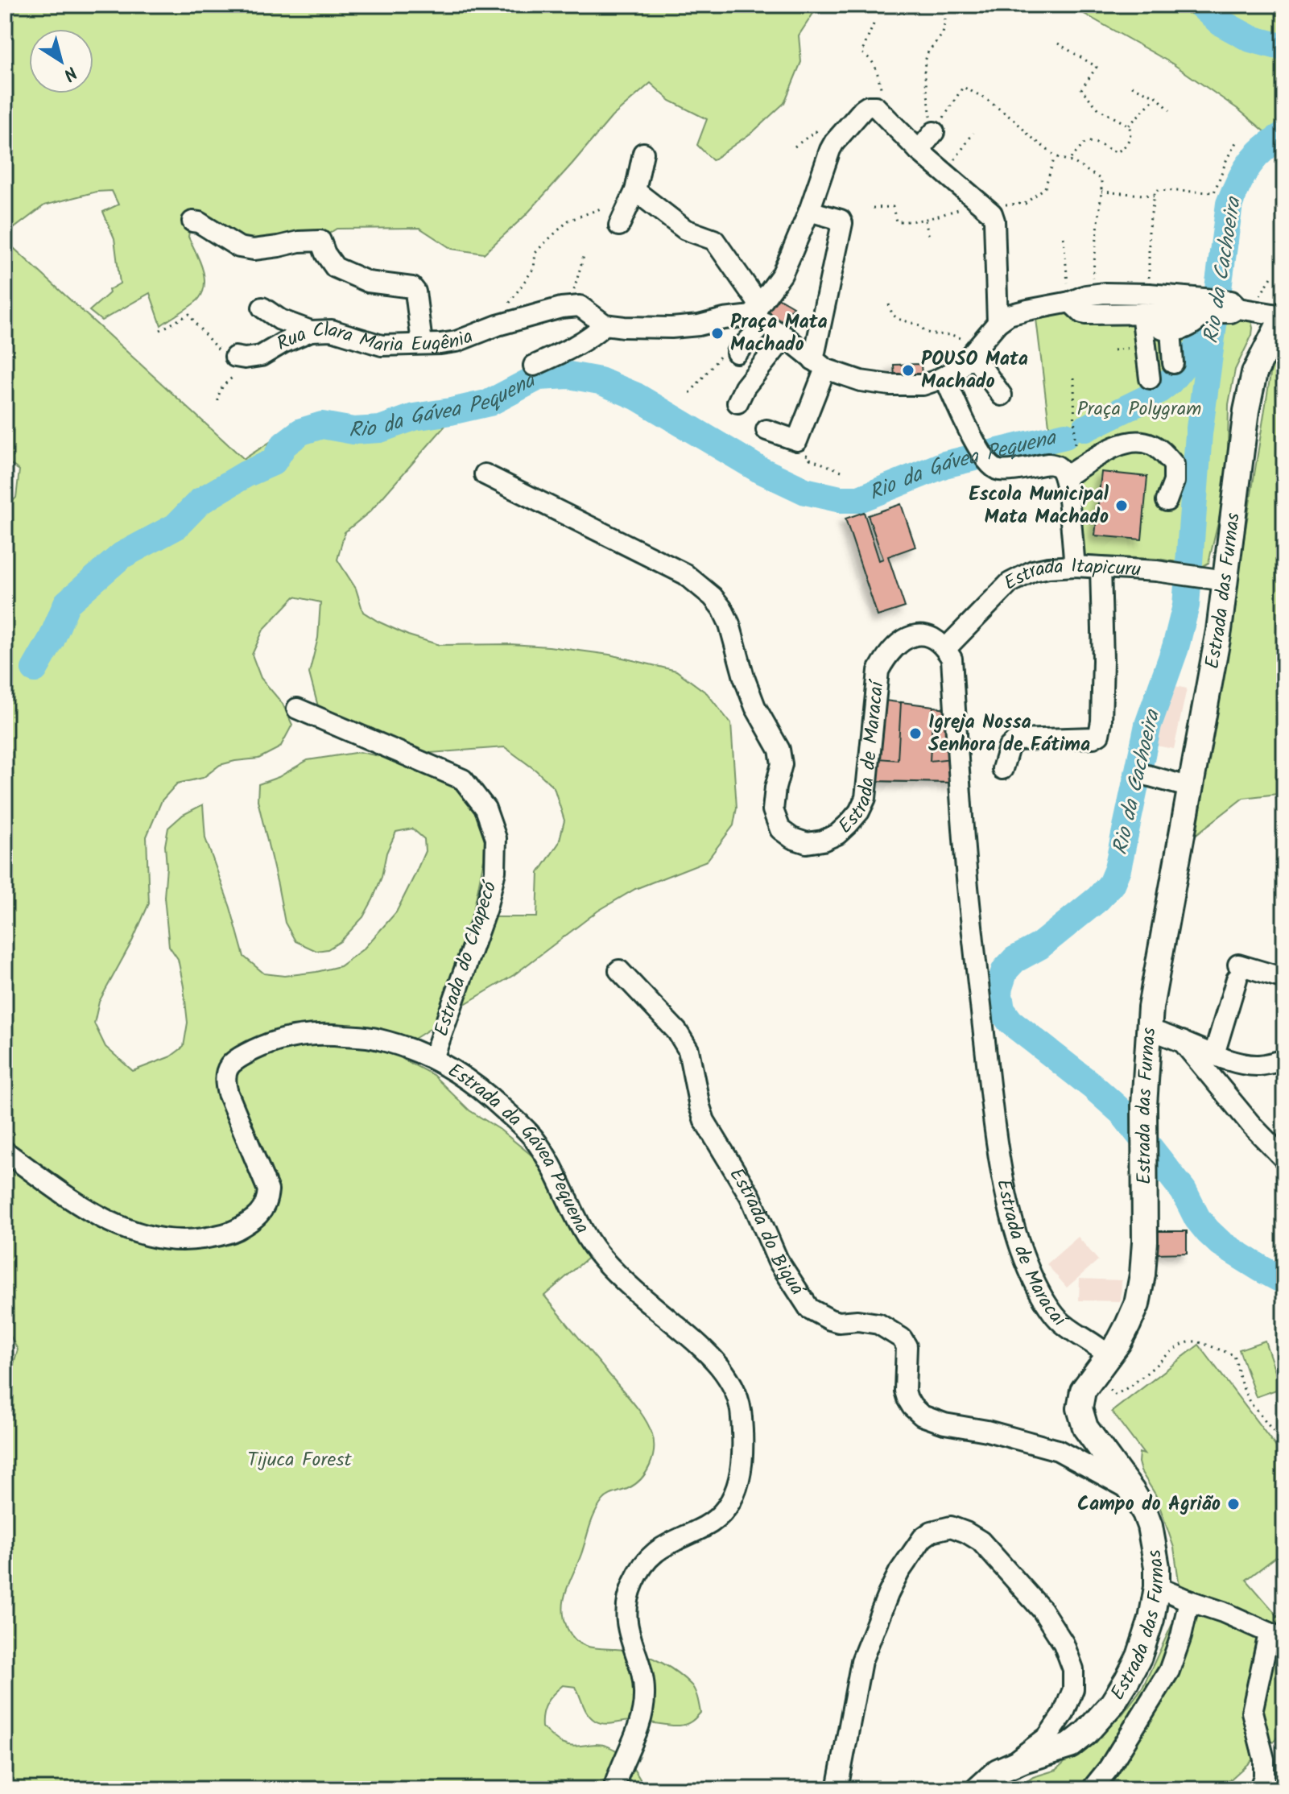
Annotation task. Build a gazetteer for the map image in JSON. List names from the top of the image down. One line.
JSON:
{"streets":{"main road":["Estrada das Furnas"],"street":["Rua Clara Maria Eugênia","Estrada Itapicuru","Estrada de Maracaí","Estrada do Chapecó","Estrada da Gávea Pequena","Estrada do Biguá"]},"crossings":[["Estrada Itapicuru","Estrada das Furnas"],["Estrada Itapicuru","Estrada de Maracaí"],["Estrada das Furnas","Estrada de Maracaí"],["Estrada das Furnas","Estrada do Biguá"],["Estrada do Chapecó","Estrada da Gávea Pequena"]],"water":["Rio da Cachoeira","Rio da Gávea Pequena"],"parks":["Praça Polygram","Tijuca Forest"],"places":["Praça Mata Machado","POUSO Mata Machado","Escola Municipal Mata Machado","Igreja Nossa Senhora de Fátima","Campo do Agrião"],"north":"bottom right"}
